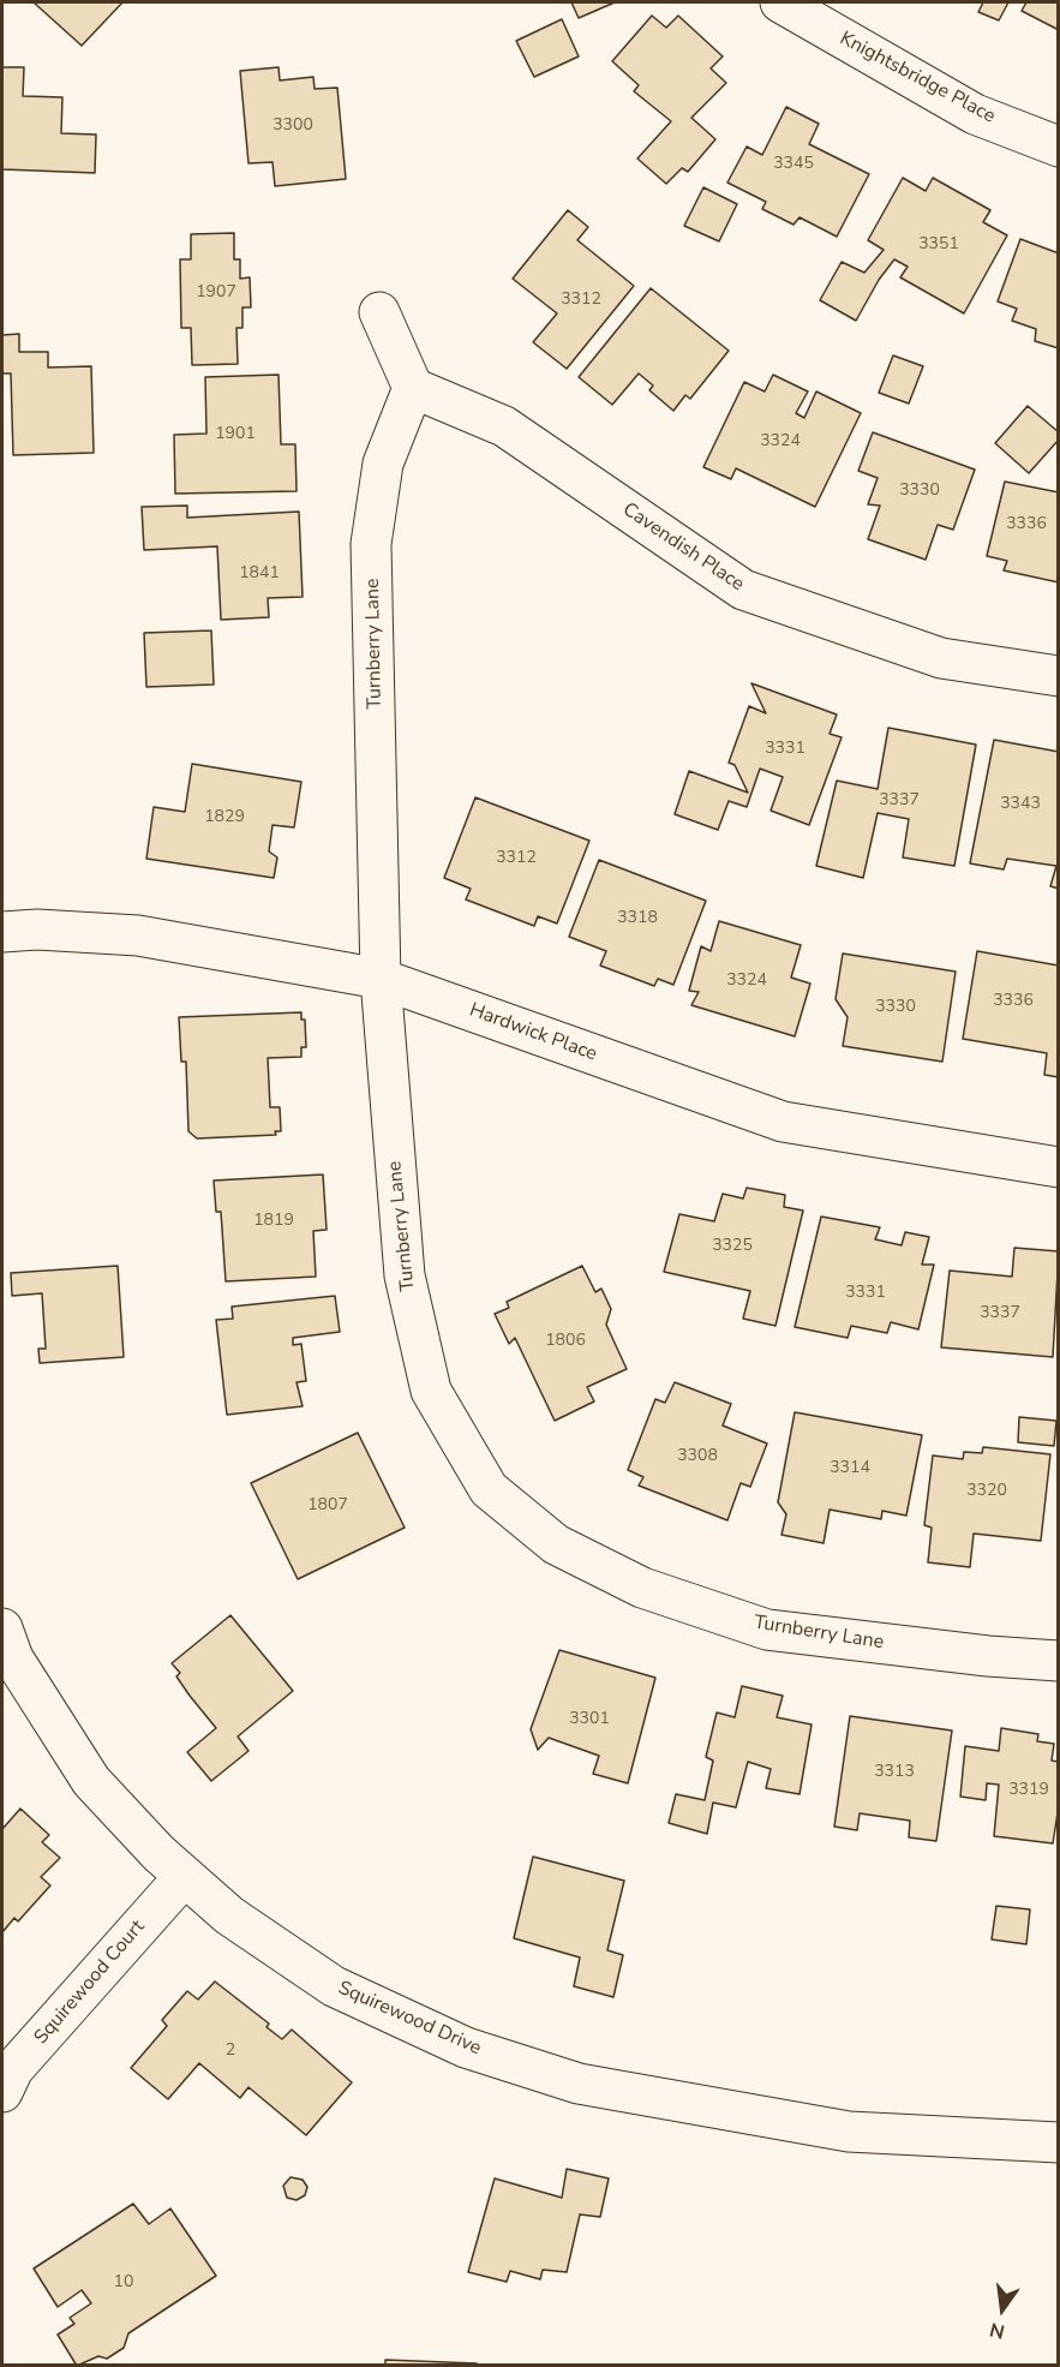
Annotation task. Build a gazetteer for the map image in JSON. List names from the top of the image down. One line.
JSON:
{"streets":{"street":["Knightsbridge Place","Cavendish Place","Turnberry Lane","Hardwick Place","Squirewood Court","Squirewood Drive"]},"crossings":[["Cavendish Place","Turnberry Lane"],["Turnberry Lane","Hardwick Place"],["Squirewood Court","Squirewood Drive"]],"house_numbers":["3300","3345","3351","1907","3312","1901","3324","3330","3336","1841","3331","3337","3343","1829","3312","3318","3324","3336","3330","1819","3325","3331","3337","1806","3308","3314","3320","1807","3301","3313","3319","2","10"],"north":"bottom"}
